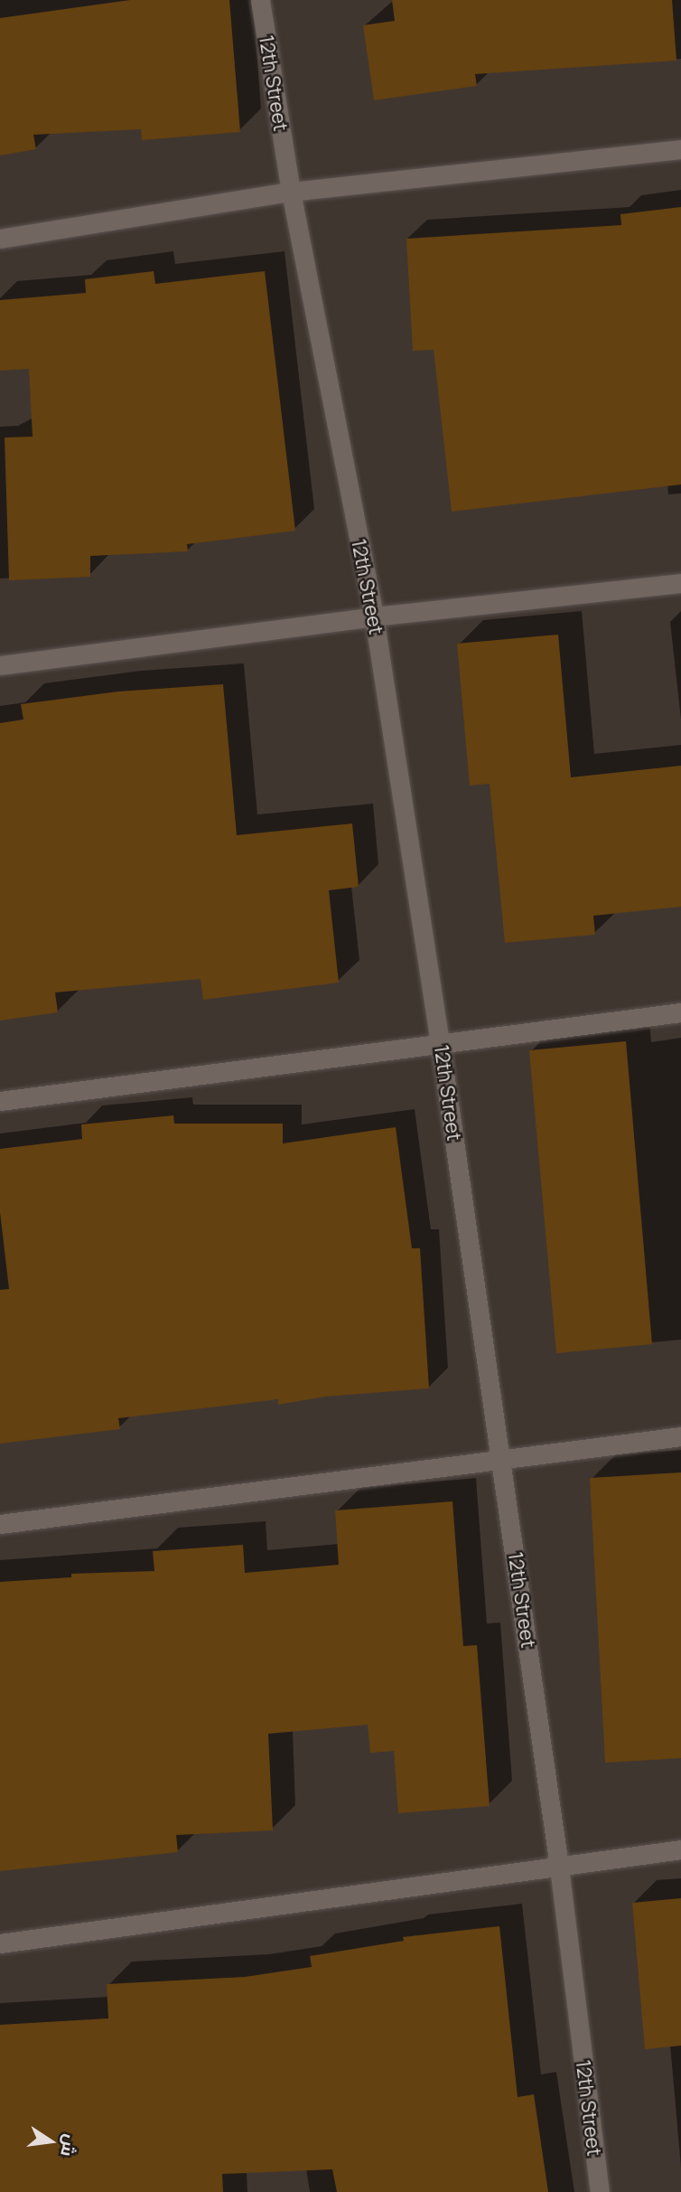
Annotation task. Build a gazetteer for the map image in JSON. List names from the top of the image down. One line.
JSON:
{"streets":{"street":["12th Street"]},"north":"right"}
